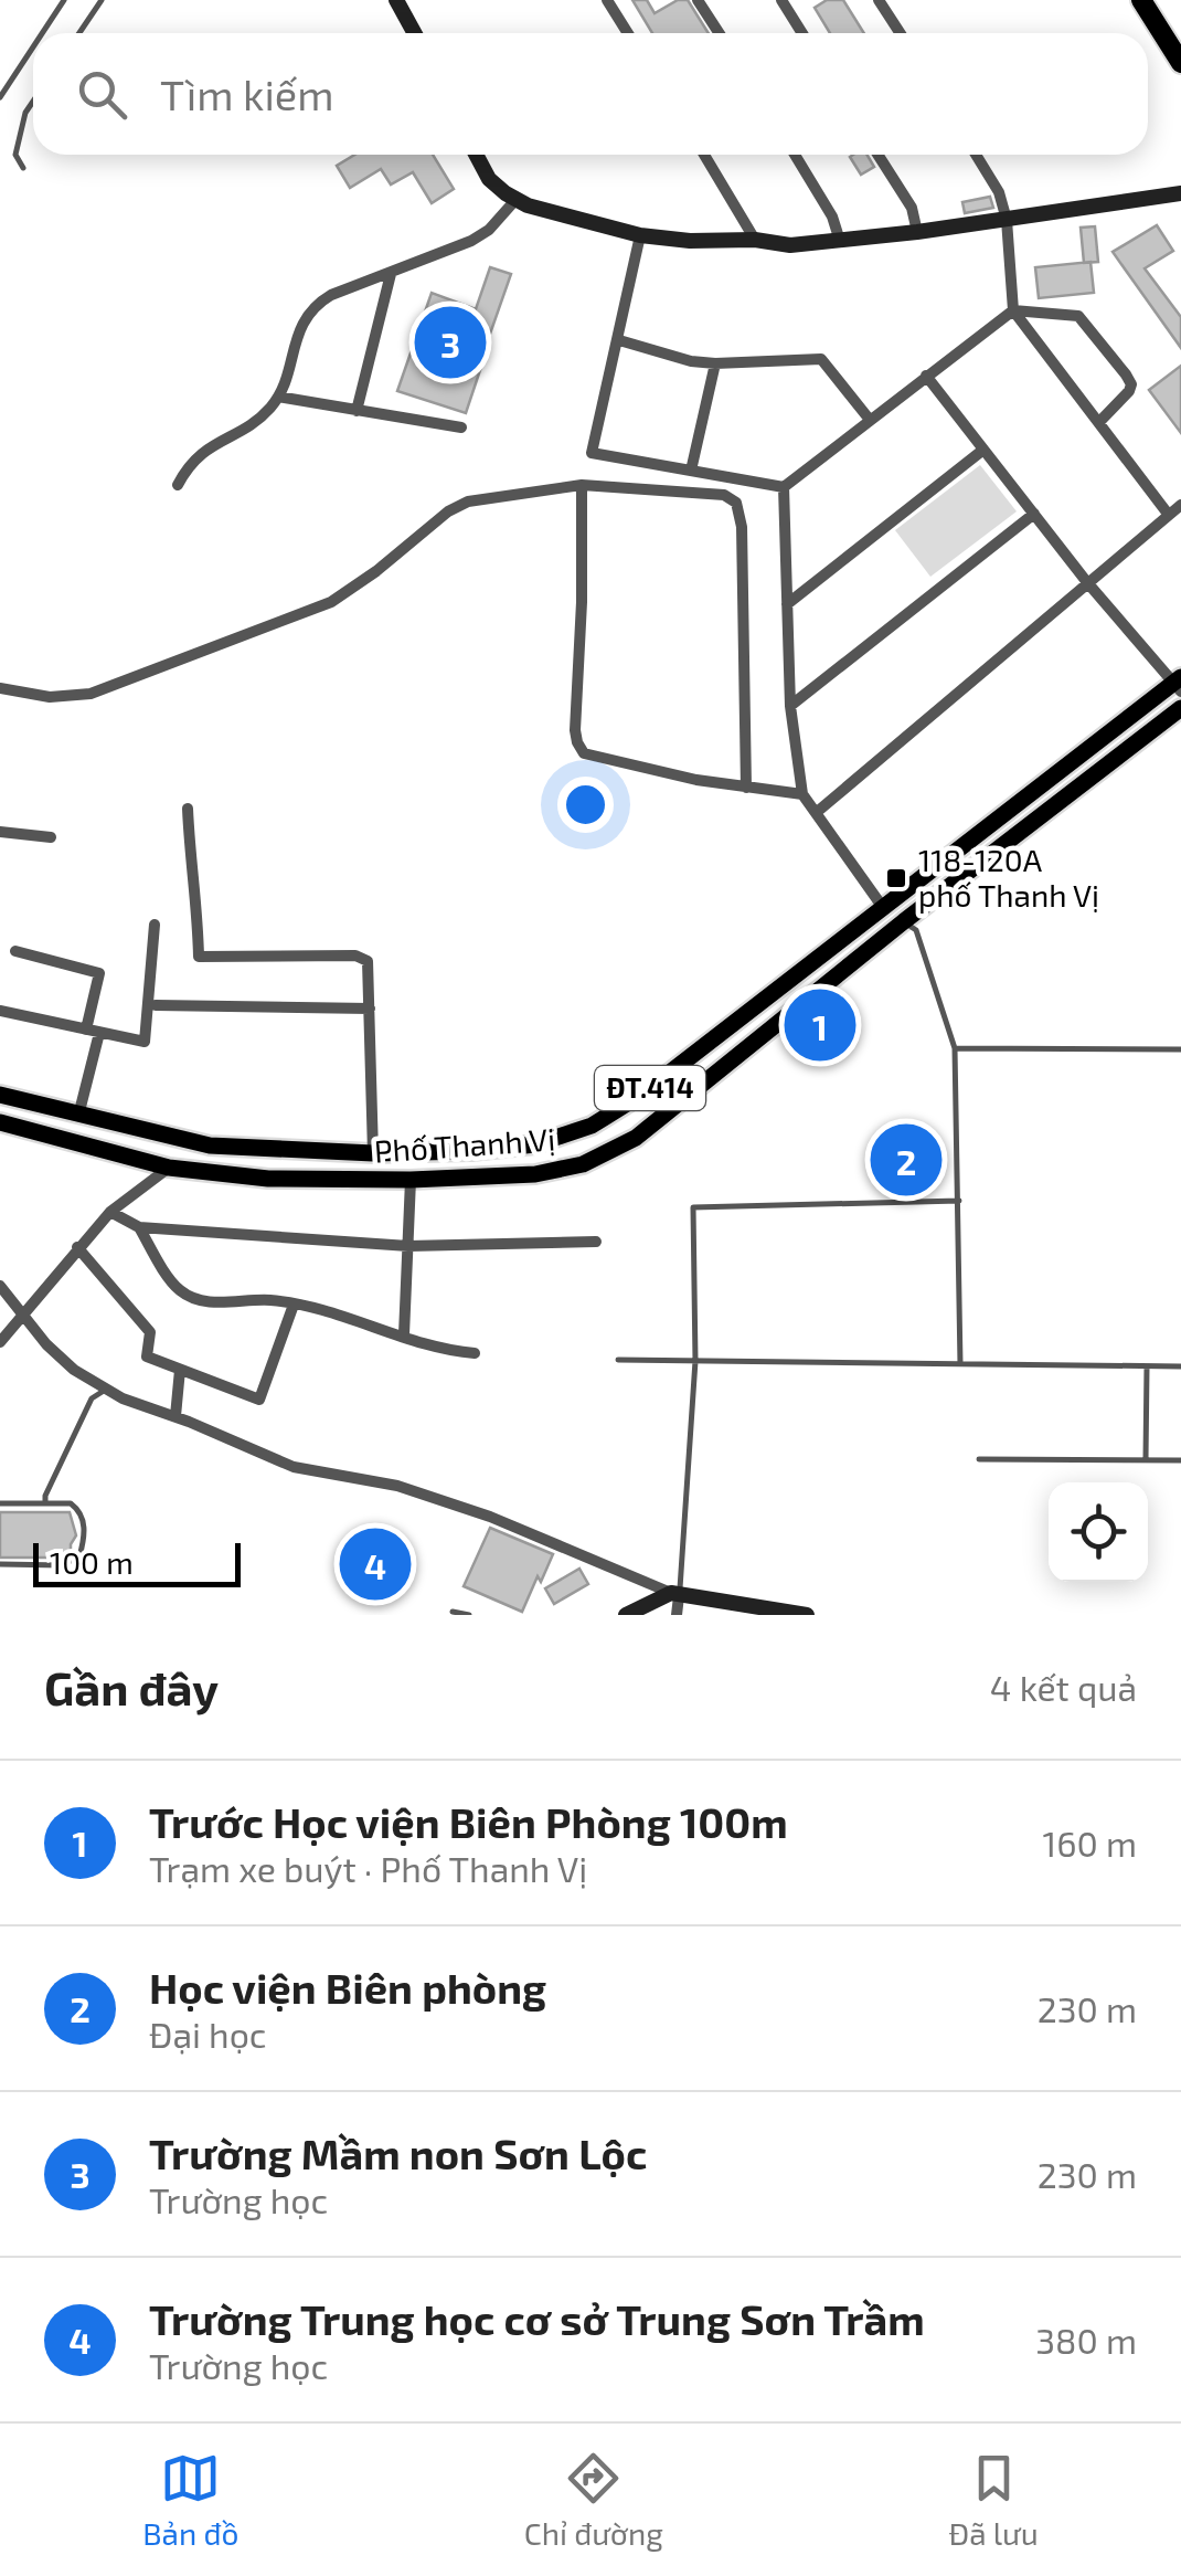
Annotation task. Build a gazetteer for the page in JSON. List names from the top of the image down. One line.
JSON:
{"streets":{"main road":["ĐT.414","Phố Thanh Vị"]},"places":{"transit":["118-120A phố Thanh Vị"]},"scale_bar":"100 m","page":{"search":"Tìm kiếm","pins":["3","1","2","4"],"scale":"100 m","heading":["Gần đây","4 kết quả"],"list":[{"mark":"1","name":"Trước Học viện Biên Phòng 100m","note":"Trạm xe buýt · Phố Thanh Vị","value":"160 m"},{"mark":"2","name":"Học viện Biên phòng","note":"Đại học","value":"230 m"},{"mark":"3","name":"Trường Mầm non Sơn Lộc","note":"Trường học","value":"230 m"},{"mark":"4","name":"Trường Trung học cơ sở Trung Sơn Trầm","note":"Trường học","value":"380 m"}],"nav":["Bản đồ","Chỉ đường","Đã lưu"]}}
